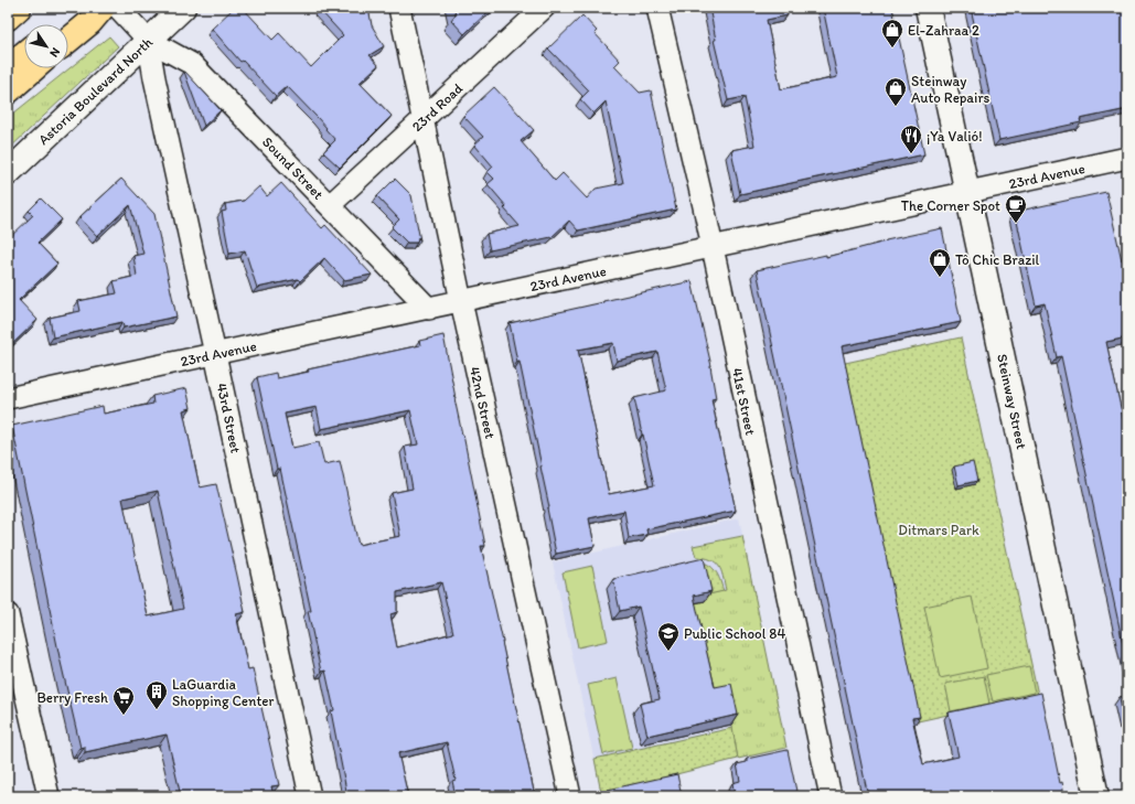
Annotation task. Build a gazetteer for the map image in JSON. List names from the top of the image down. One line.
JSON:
{"streets":{"street":["Astoria Boulevard North","23rd Road","Sound Street","23rd Avenue","41st Street","Steinway Street","42nd Street","43rd Street"]},"crossings":[["Astoria Boulevard North","Sound Street"],["Astoria Boulevard North","43rd Street"],["23rd Road","Sound Street"],["23rd Road","42nd Street"],["Sound Street","23rd Avenue"],["Sound Street","43rd Street"],["23rd Avenue","41st Street"],["23rd Avenue","Steinway Street"],["23rd Avenue","42nd Street"],["23rd Avenue","43rd Street"]],"parks":["Ditmars Park"],"places":{"shop":["El-Zahraa 2","Steinway Auto Repairs","Tô Chic Brazil"],"restaurant":["¡Ya Valió!"],"cafe":["The Corner Spot"],"school or university":["Public School 84"],"building":["LaGuardia Shopping Center"],"supermarket":["Berry Fresh"]},"north":"bottom right"}
